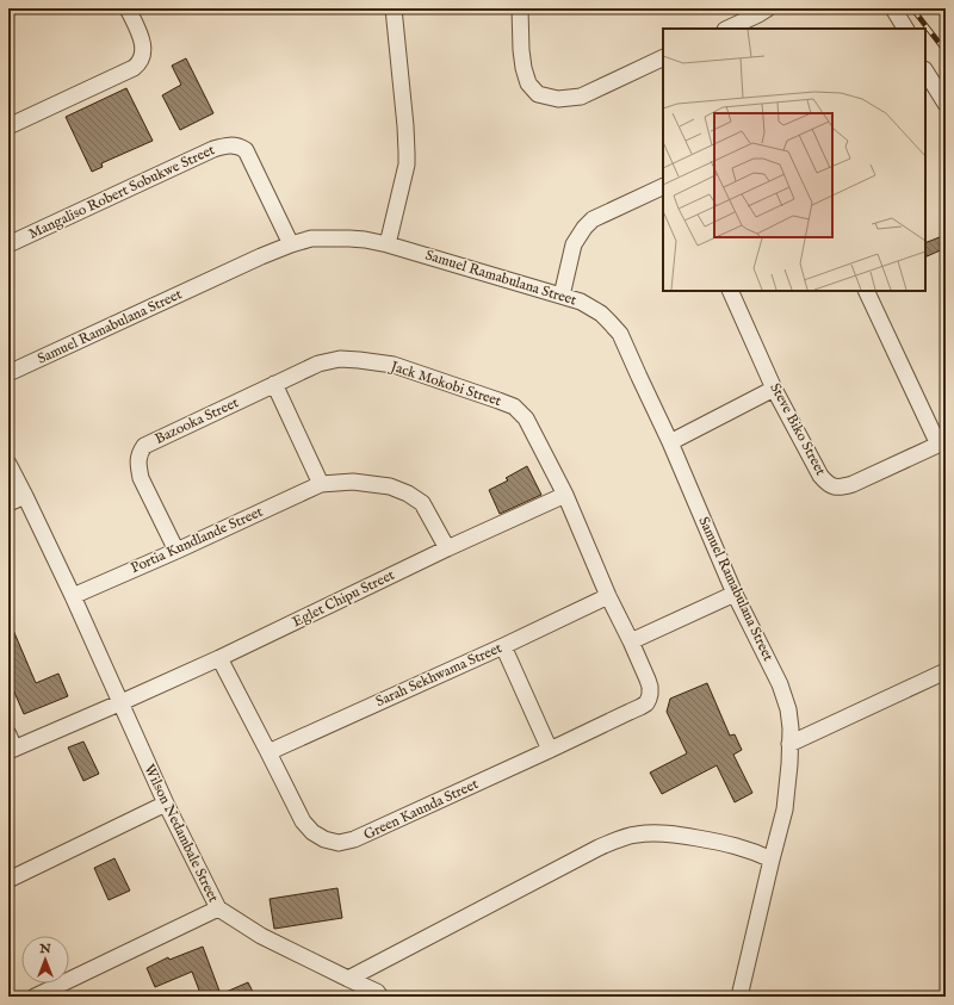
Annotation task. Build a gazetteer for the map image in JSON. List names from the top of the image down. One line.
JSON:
{"streets":{"street":["Mangaliso Robert Sobukwe Street","Samuel Ramabulana Street","Jack Mokobi Street","Bazooka Street","Steve Biko Street","Portia Kundlande Street","Eglet Chipu Street","Sarah Sekhwama Street","Green Kaunda Street","Wilson Nedambale Street"]},"crossings":[["Mangaliso Robert Sobukwe Street","Samuel Ramabulana Street"],["Jack Mokobi Street","Bazooka Street"],["Jack Mokobi Street","Eglet Chipu Street"],["Jack Mokobi Street","Sarah Sekhwama Street"],["Jack Mokobi Street","Green Kaunda Street"],["Bazooka Street","Portia Kundlande Street"],["Portia Kundlande Street","Wilson Nedambale Street"],["Eglet Chipu Street","Green Kaunda Street"],["Eglet Chipu Street","Wilson Nedambale Street"],["Sarah Sekhwama Street","Green Kaunda Street"]],"north":"top"}
